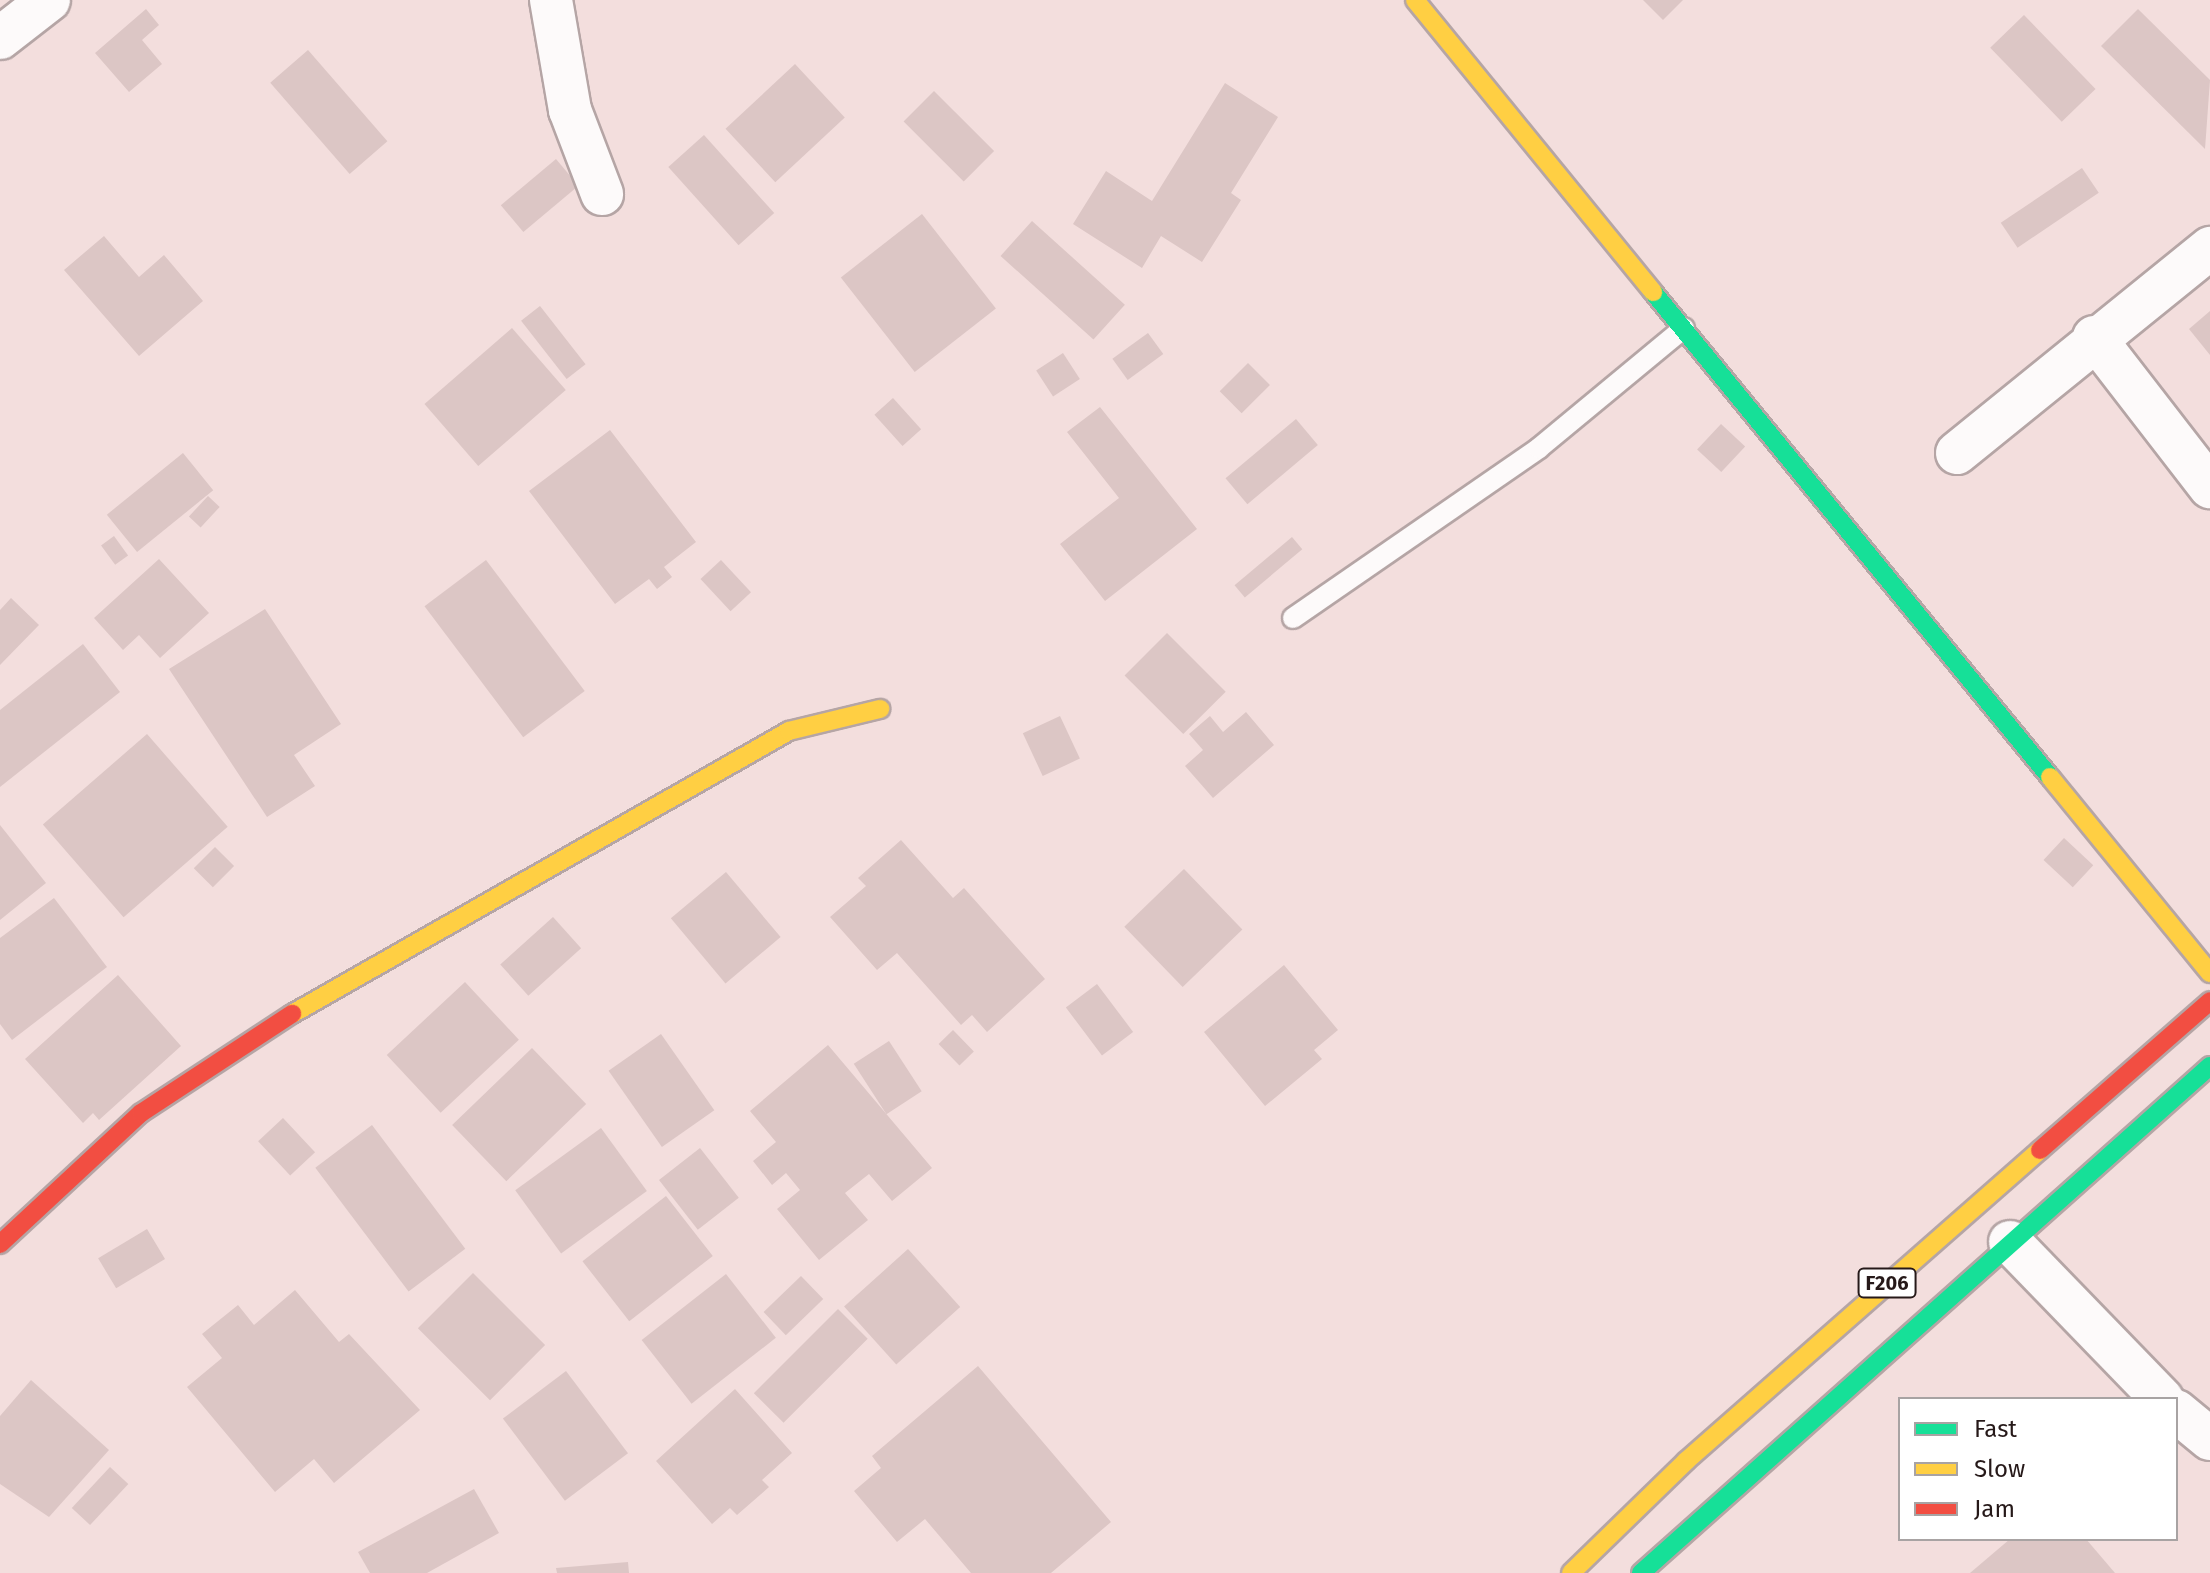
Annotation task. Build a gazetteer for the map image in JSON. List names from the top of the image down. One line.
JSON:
{"streets":{"street":["F206"]},"legend":["Fast","Slow","Jam"]}
